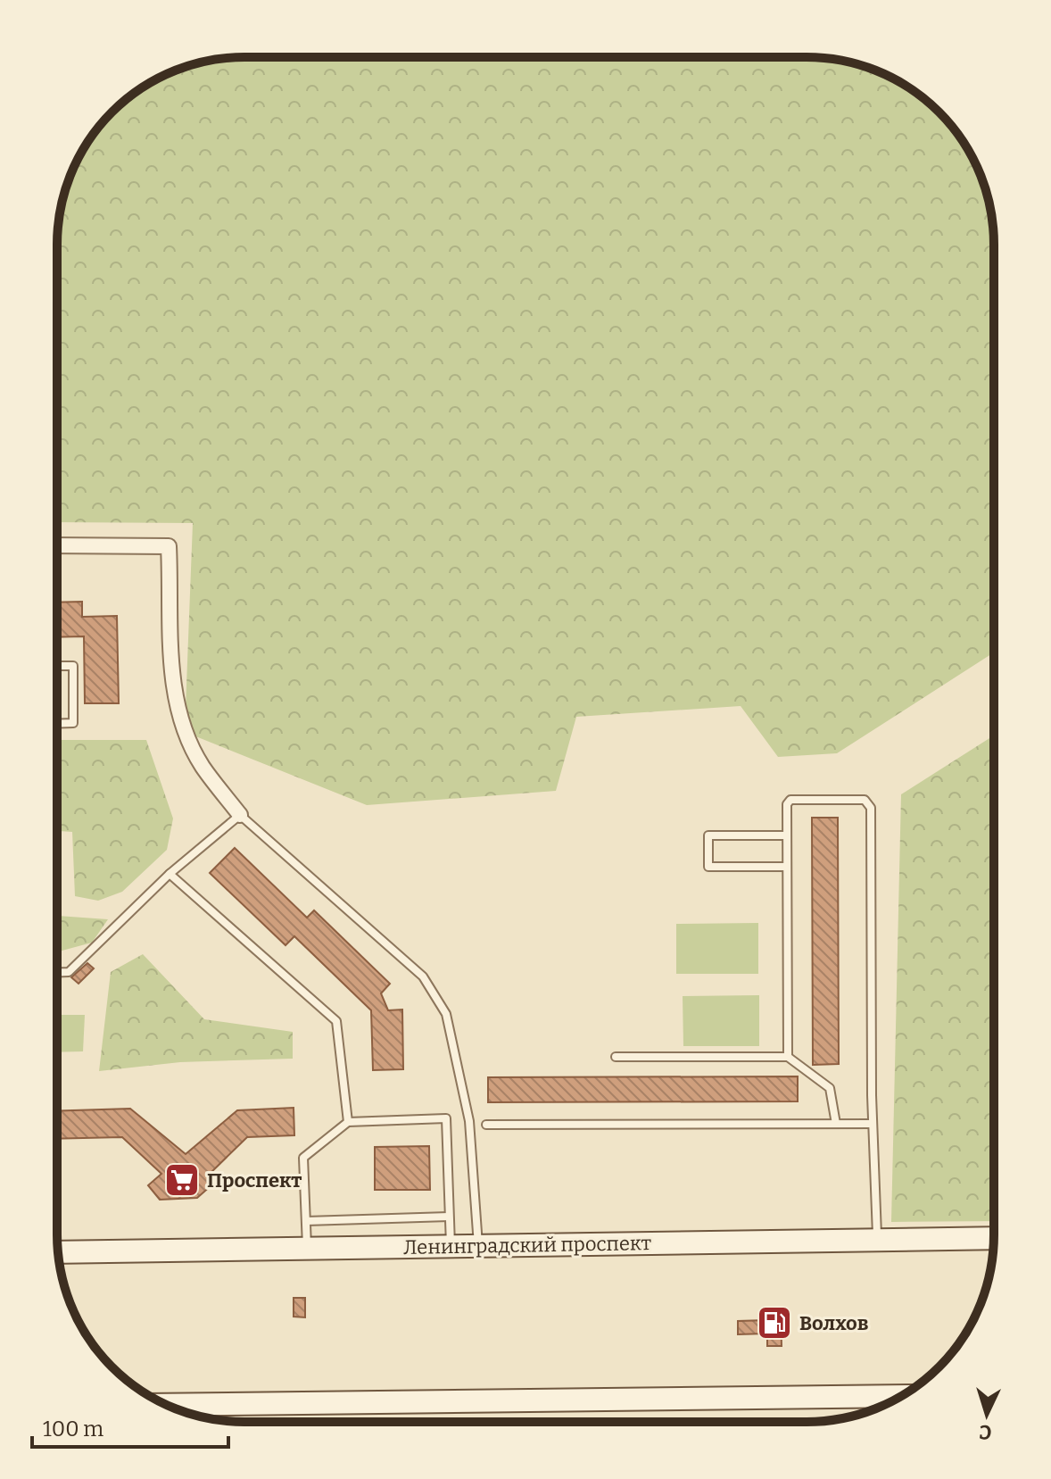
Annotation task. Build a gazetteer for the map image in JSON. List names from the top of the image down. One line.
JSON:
{"streets":{"main road":["Ленинградский проспект"]},"places":{"supermarket":["Проспект"],"fuel station":["Волхов"]},"scale_bar":"100 m","north":"bottom"}
